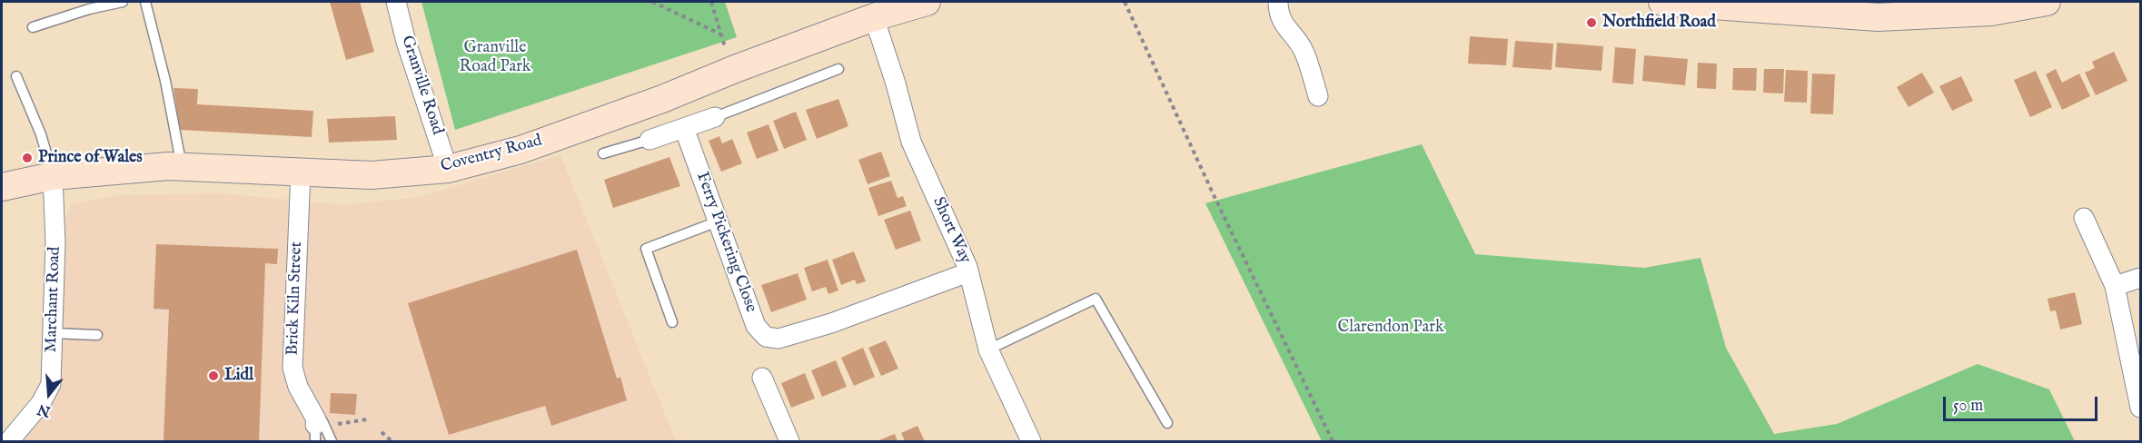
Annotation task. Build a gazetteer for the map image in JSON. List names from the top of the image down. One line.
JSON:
{"streets":{"main road":["Coventry Road"],"street":["Granville Road","Short Way","Ferry Pickering Close","Brick Kiln Street","Marchant Road"]},"crossings":[["Granville Road","Coventry Road"],["Coventry Road","Short Way"],["Coventry Road","Brick Kiln Street"],["Coventry Road","Marchant Road"],["Short Way","Ferry Pickering Close"]],"parks":["Granville Road Park","Clarendon Park"],"places":["Northfield Road","Prince of Wales","Lidl"],"scale_bar":"50 m","north":"bottom"}
